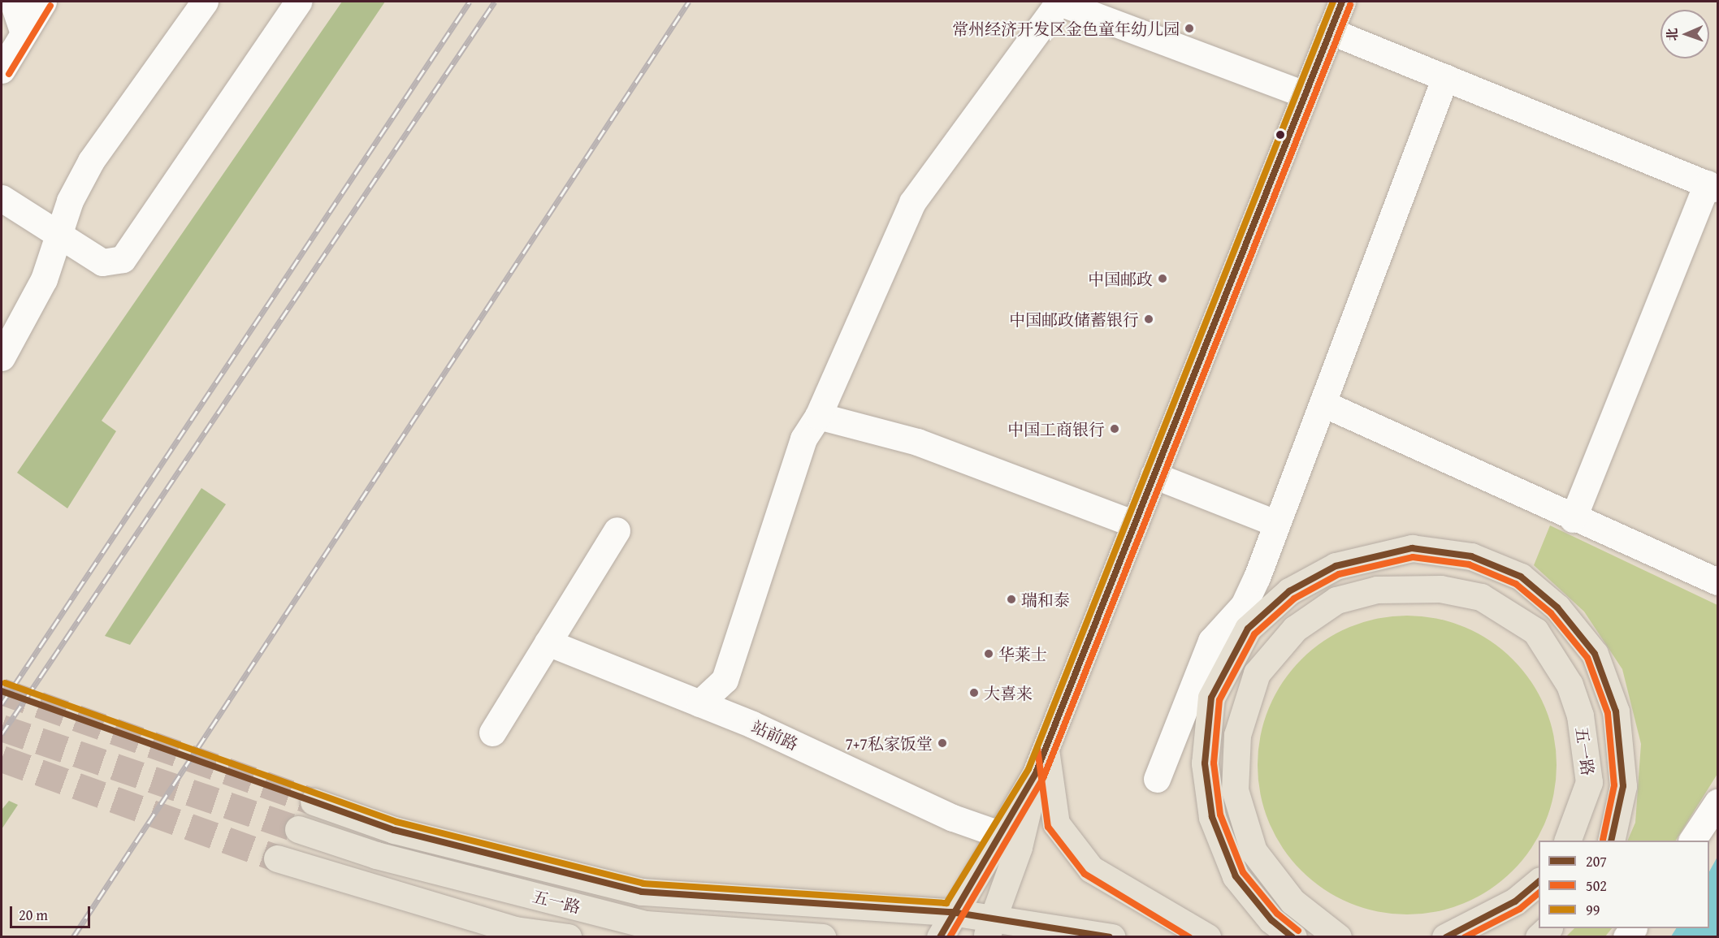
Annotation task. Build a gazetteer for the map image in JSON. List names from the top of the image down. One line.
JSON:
{"streets":{"main road":["五一路"],"street":["站前路"]},"places":["常州经济开发区金色童年幼儿园","中国邮政","中国邮政储蓄银行","中国工商银行","瑞和泰","华莱士","大喜来","7+7私家饭堂"],"lines":["transit line 207","transit line 99","transit line 502"],"legend":["207","502","99"],"scale_bar":"20 m","north":"left"}
